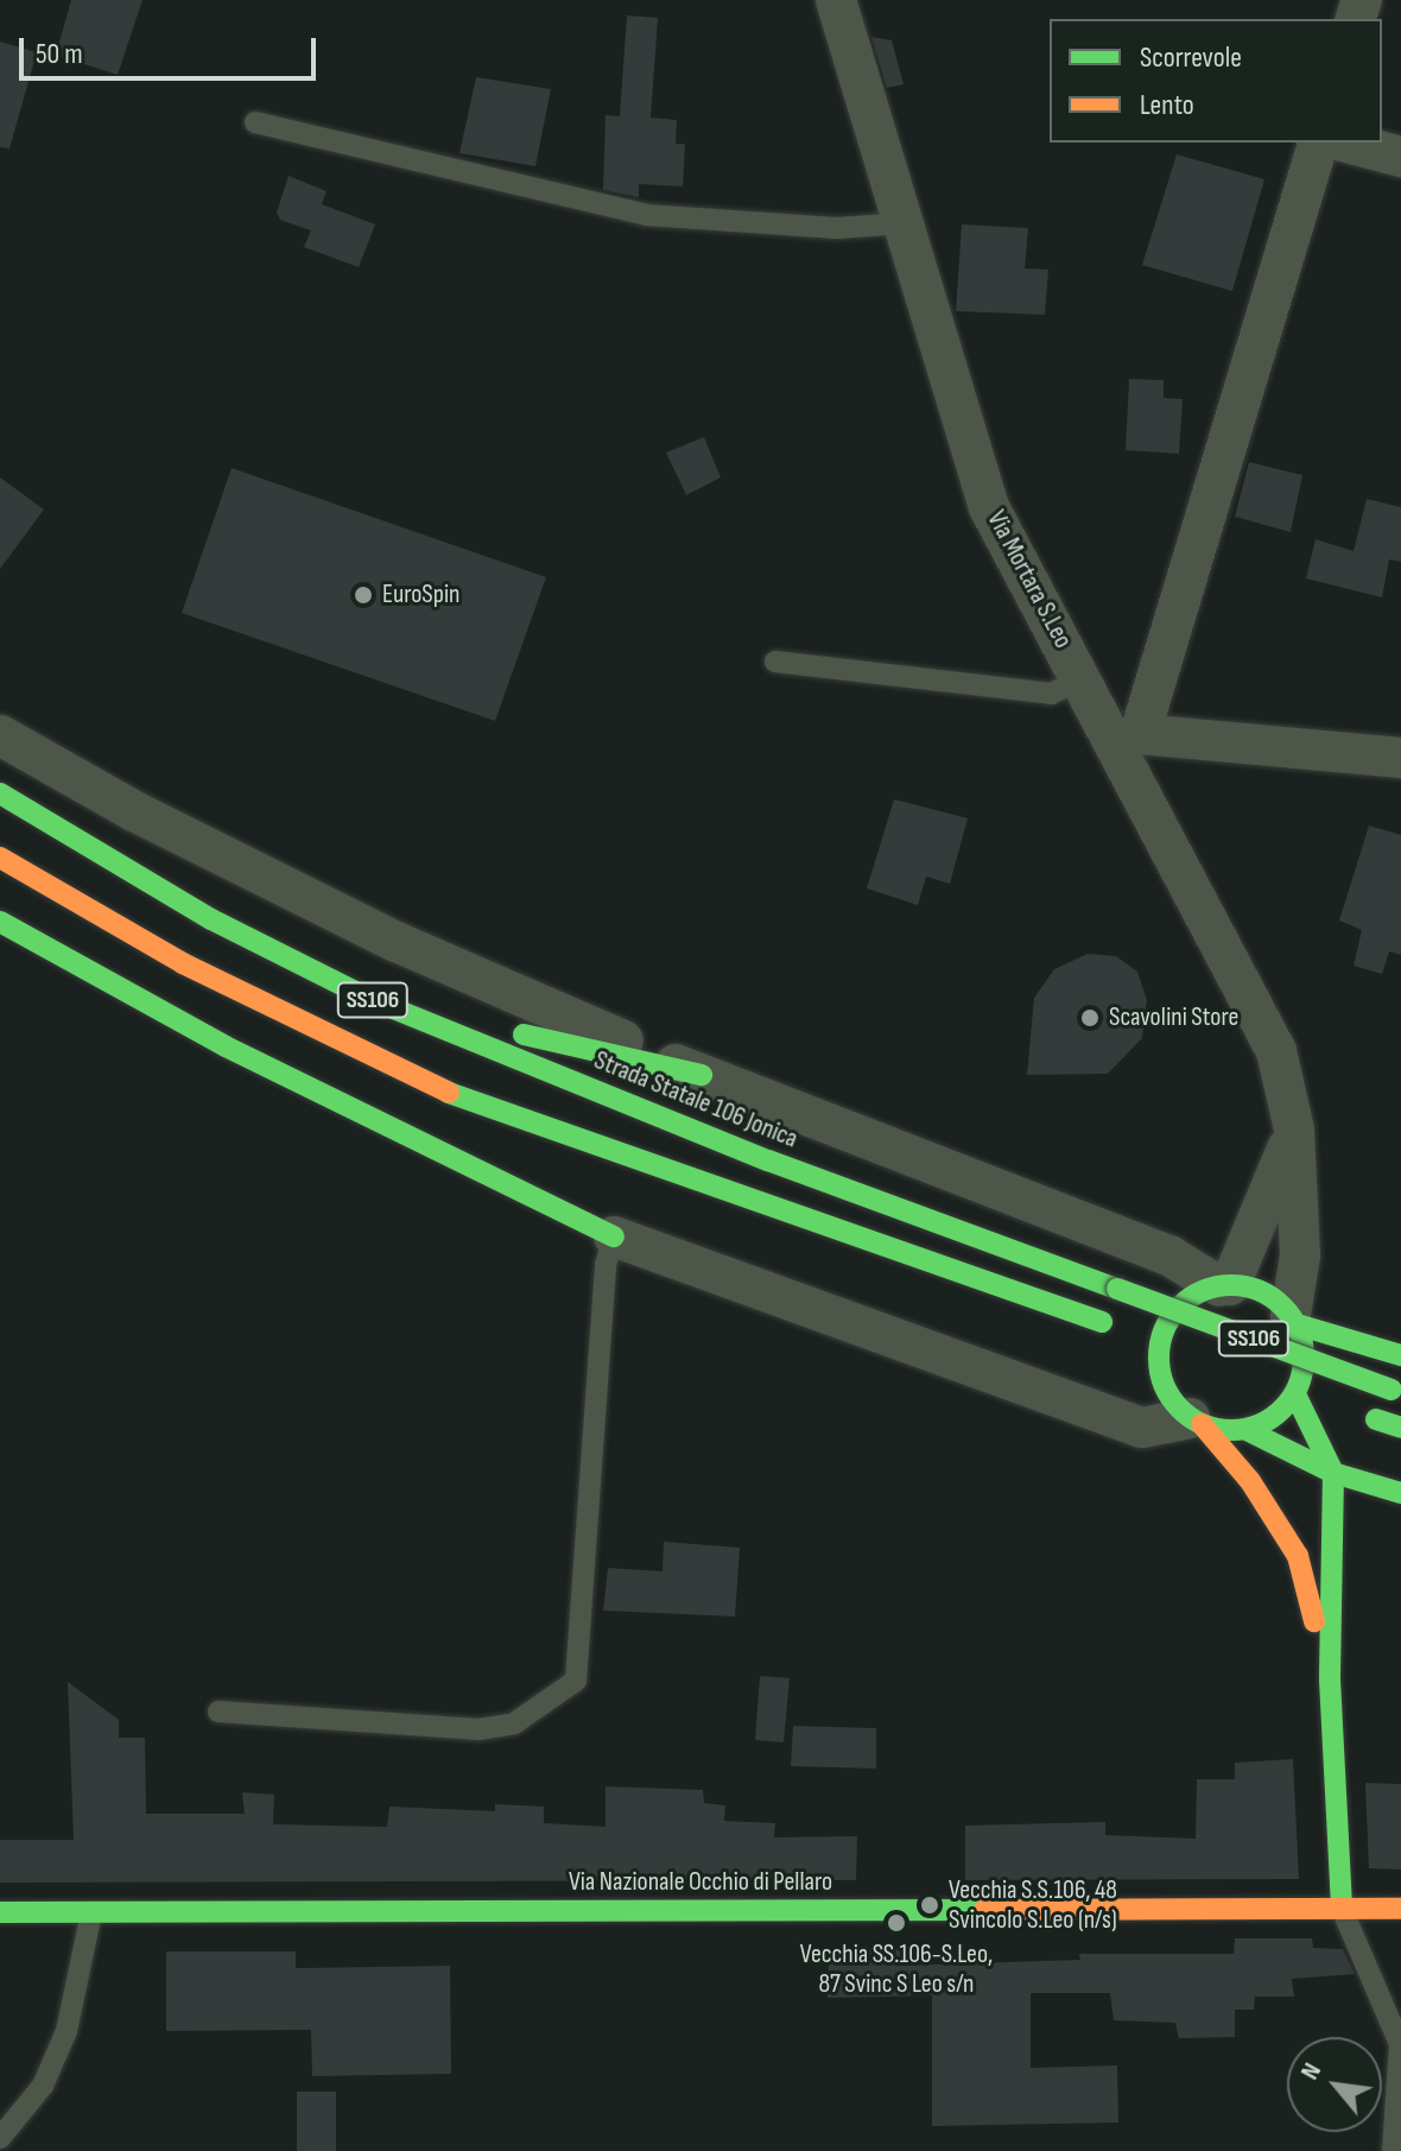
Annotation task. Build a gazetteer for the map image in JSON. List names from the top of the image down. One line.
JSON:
{"streets":{"main road":["SS106","Strada Statale 106 Jonica","Via Nazionale Occhio di Pellaro"],"street":["Via Mortara S.Leo"]},"places":["EuroSpin","Scavolini Store","Vecchia S.S.106, 48 Svincolo S.Leo (n/s)","Vecchia SS.106-S.Leo, 87 Svinc S Leo s/n"],"legend":["Scorrevole","Lento"],"scale_bar":"50 m","north":"top left"}
